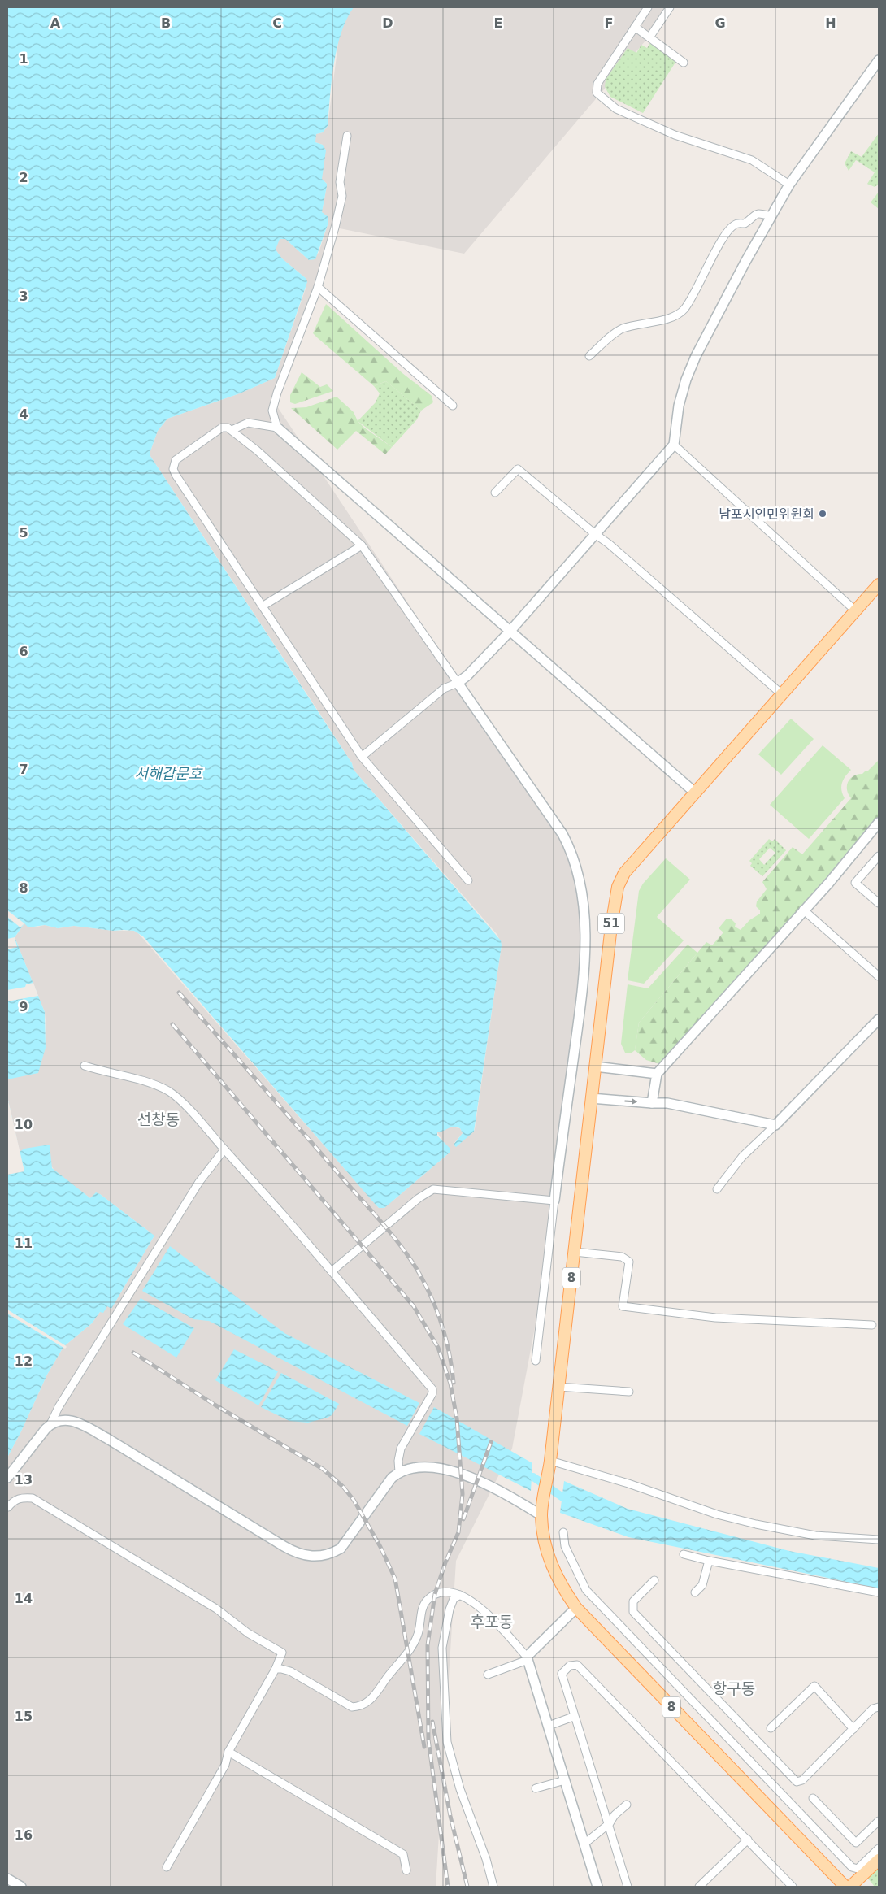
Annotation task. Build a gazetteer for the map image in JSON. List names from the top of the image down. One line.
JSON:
{"streets":{"main road":["51","8"]},"crossings":[["51","8"]],"districts":["선창동","후포동","항구동"],"water":["서해갑문호"],"places":["남포시인민위원회"],"grid":{"columns":["A","B","C","D","E","F","G","H"],"rows":["1","2","3","4","5","6","7","8","9","10","11","12","13","14","15","16"]}}
